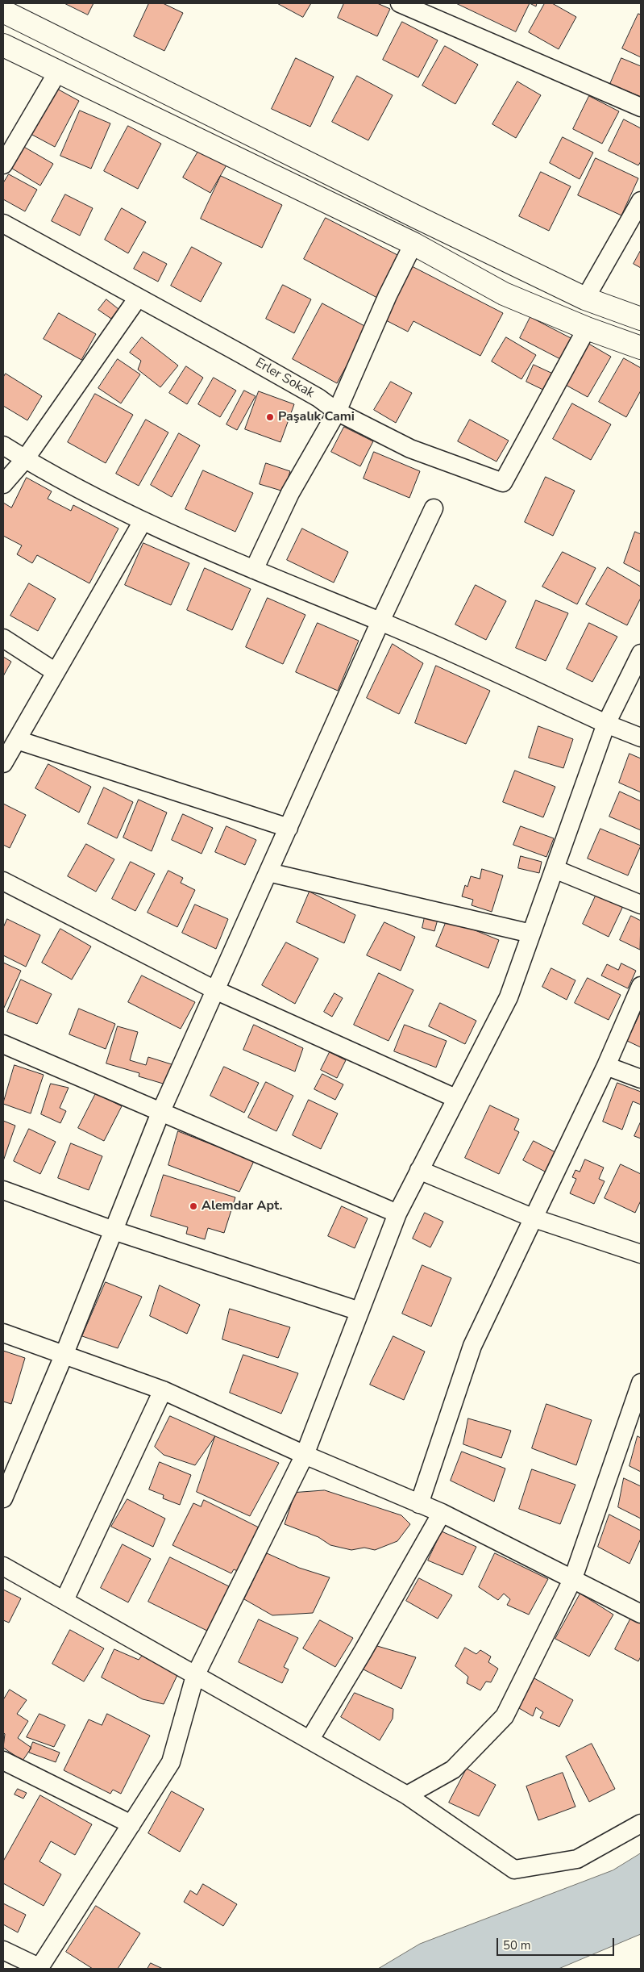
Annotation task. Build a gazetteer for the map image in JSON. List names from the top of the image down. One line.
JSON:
{"streets":{"street":["Erler Sokak"]},"places":["Paşalık Cami","Alemdar Apt."],"scale_bar":"50 m"}
